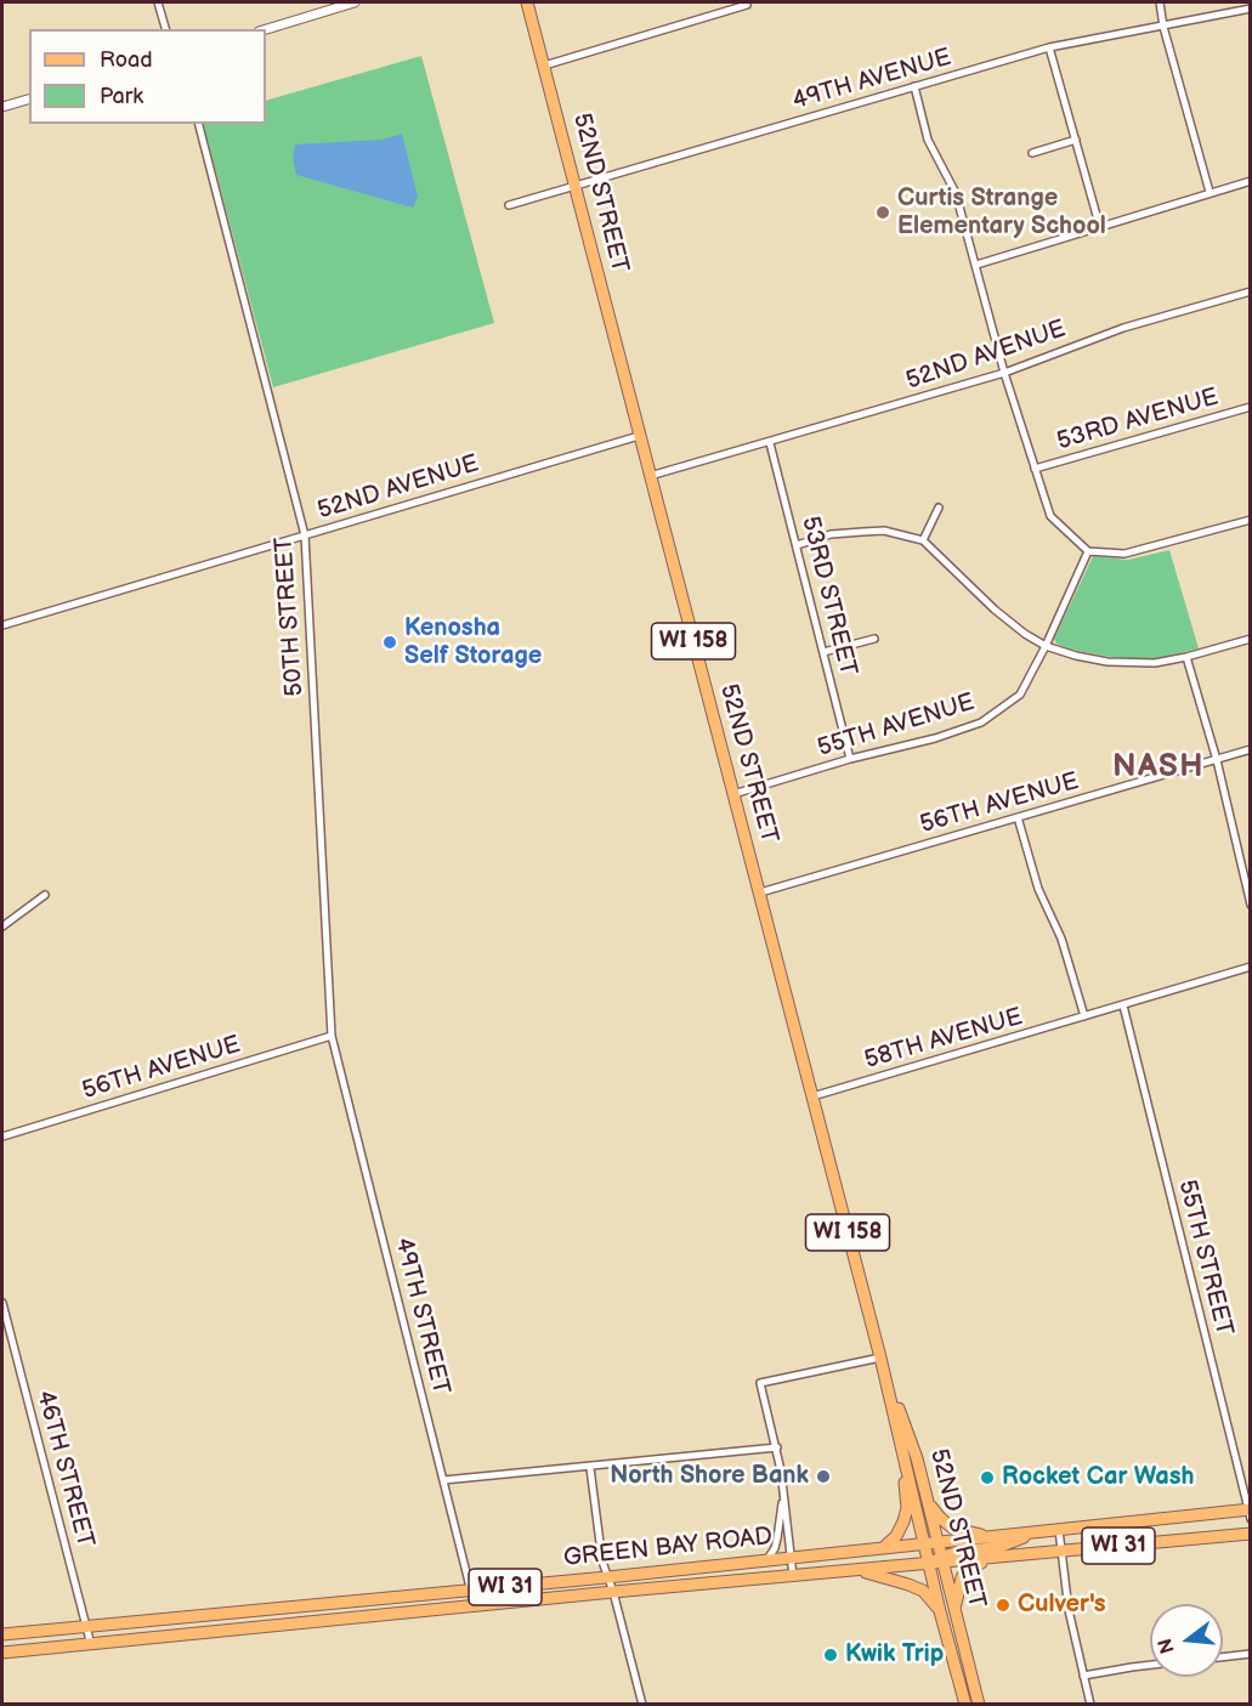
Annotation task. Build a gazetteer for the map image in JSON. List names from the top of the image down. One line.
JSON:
{"streets":{"main road":["52ND STREET","WI 158","WI 31","GREEN BAY ROAD"],"street":["49TH AVENUE","52ND AVENUE","53RD AVENUE","53RD STREET","50TH STREET","55TH AVENUE","56TH AVENUE","58TH AVENUE","55TH STREET","49TH STREET","46TH STREET"]},"crossings":[["49TH AVENUE","52ND STREET"],["52ND STREET","52ND AVENUE"],["52ND STREET","55TH AVENUE"],["52ND STREET","56TH AVENUE"],["52ND STREET","58TH AVENUE"],["52ND STREET","GREEN BAY ROAD"],["52ND AVENUE","53RD STREET"],["52ND AVENUE","50TH STREET"],["53RD STREET","55TH AVENUE"],["50TH STREET","56TH AVENUE"],["50TH STREET","49TH STREET"],["56TH AVENUE","49TH STREET"],["58TH AVENUE","55TH STREET"],["55TH STREET","GREEN BAY ROAD"],["49TH STREET","GREEN BAY ROAD"],["46TH STREET","GREEN BAY ROAD"]],"districts":["NASH"],"places":["Curtis Strange Elementary School","Kenosha Self Storage","North Shore Bank","Rocket Car Wash","Culver's","Kwik Trip"],"legend":["Road","Park"],"north":"left"}
